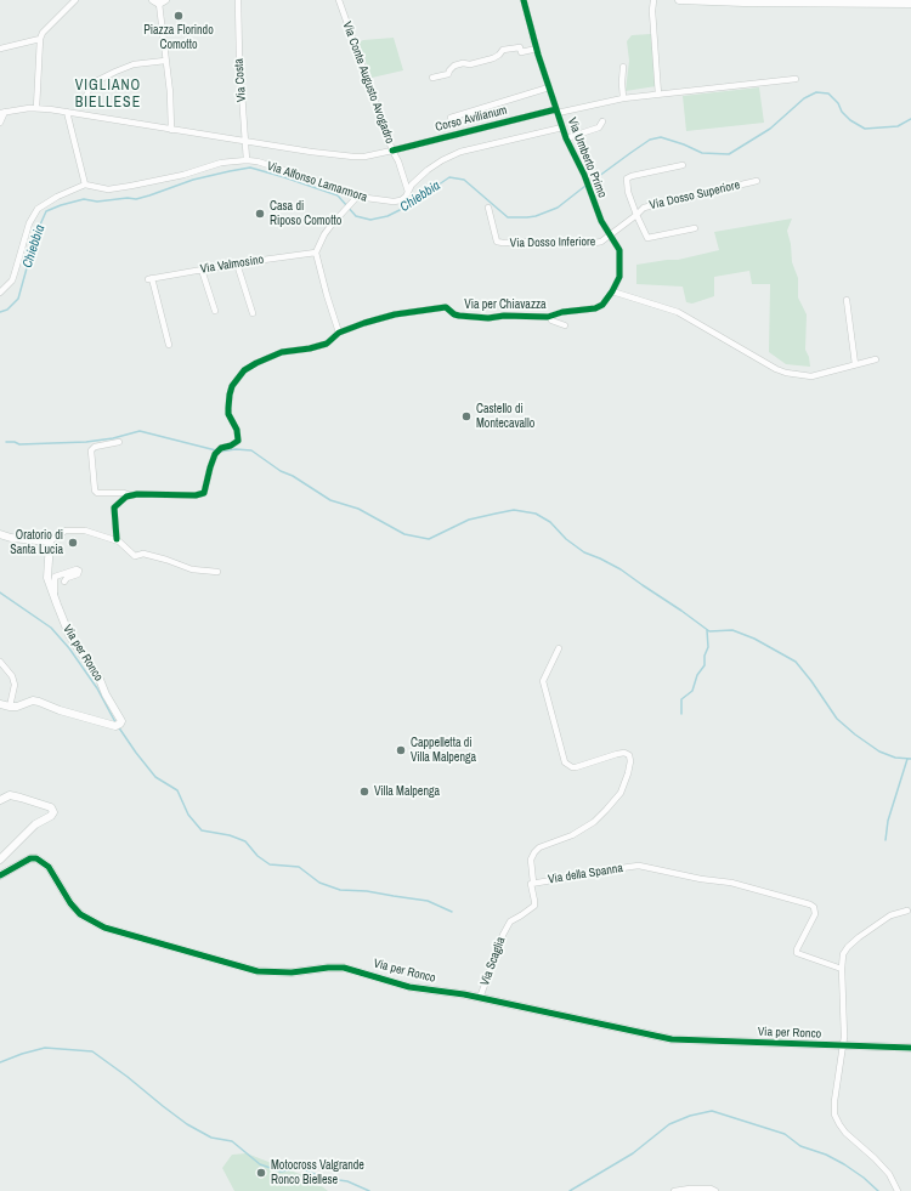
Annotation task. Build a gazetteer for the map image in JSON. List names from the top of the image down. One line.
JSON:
{"streets":{"street":["Via Costa","Via Conte Augusto Avogadro","Corso Avilianum","Via Umberto Primo","Via Alfonso Lamarmora","Via Dosso Superiore","Via Dosso Inferiore","Via Valmosino","Via per Chiavazza","Via per Ronco","Via della Spanna","Via Scaglia"]},"crossings":[["Via Costa","Corso Avilianum"],["Via Costa","Via Alfonso Lamarmora"],["Via Conte Augusto Avogadro","Corso Avilianum"],["Via Conte Augusto Avogadro","Via Alfonso Lamarmora"],["Corso Avilianum","Via Umberto Primo"],["Via Umberto Primo","Via Alfonso Lamarmora"],["Via Umberto Primo","Via Dosso Superiore"],["Via Umberto Primo","Via Dosso Inferiore"],["Via Umberto Primo","Via per Chiavazza"],["Via Dosso Superiore","Via Dosso Inferiore"],["Via per Ronco","Via Scaglia"],["Via della Spanna","Via Scaglia"]],"districts":["VIGLIANO BIELLESE"],"water":["Chiebbia"],"places":["Piazza Florindo Comotto","Casa di Riposo Comotto","Castello di Montecavallo","Oratorio di Santa Lucia","Cappelletta di Villa Malpenga","Villa Malpenga","Motocross Valgrande Ronco Biellese"]}
